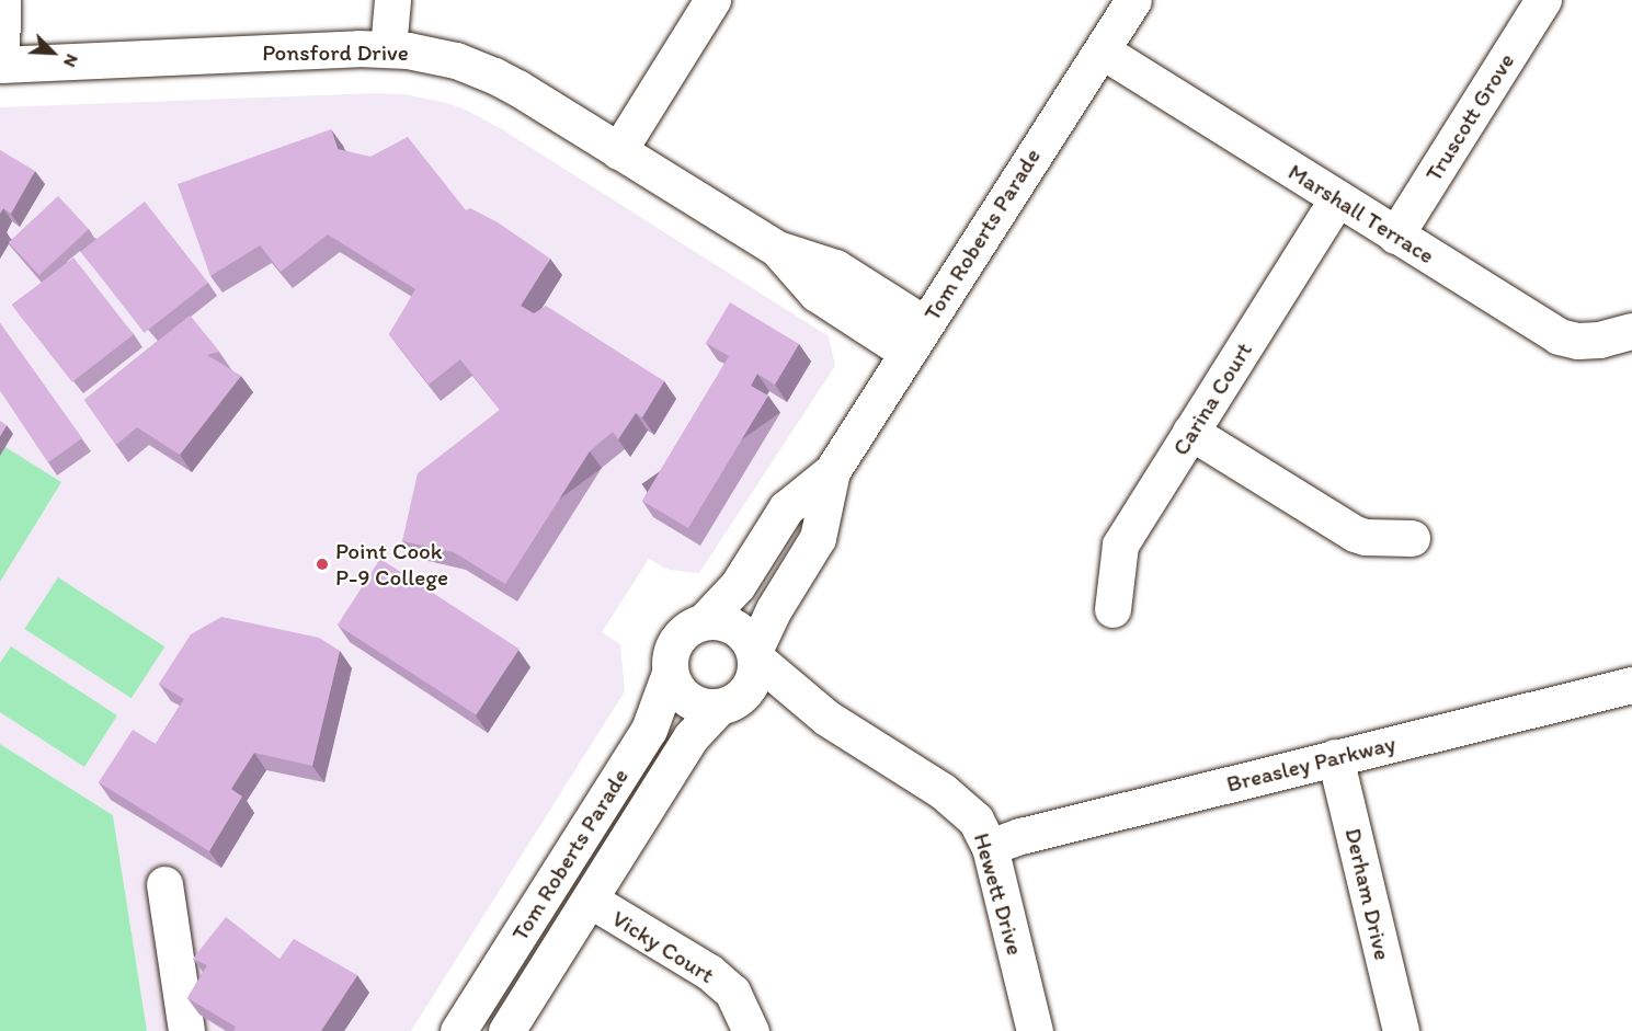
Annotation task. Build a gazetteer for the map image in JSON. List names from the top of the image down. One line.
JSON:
{"streets":{"street":["Ponsford Drive","Truscott Grove","Marshall Terrace","Tom Roberts Parade","Carina Court","Breasley Parkway","Hewett Drive","Derham Drive","Vicky Court"]},"crossings":[["Ponsford Drive","Tom Roberts Parade"],["Truscott Grove","Marshall Terrace"],["Marshall Terrace","Tom Roberts Parade"],["Marshall Terrace","Carina Court"],["Tom Roberts Parade","Hewett Drive"],["Tom Roberts Parade","Vicky Court"],["Breasley Parkway","Hewett Drive"],["Breasley Parkway","Derham Drive"]],"places":["Point Cook P-9 College"],"north":"bottom right"}
